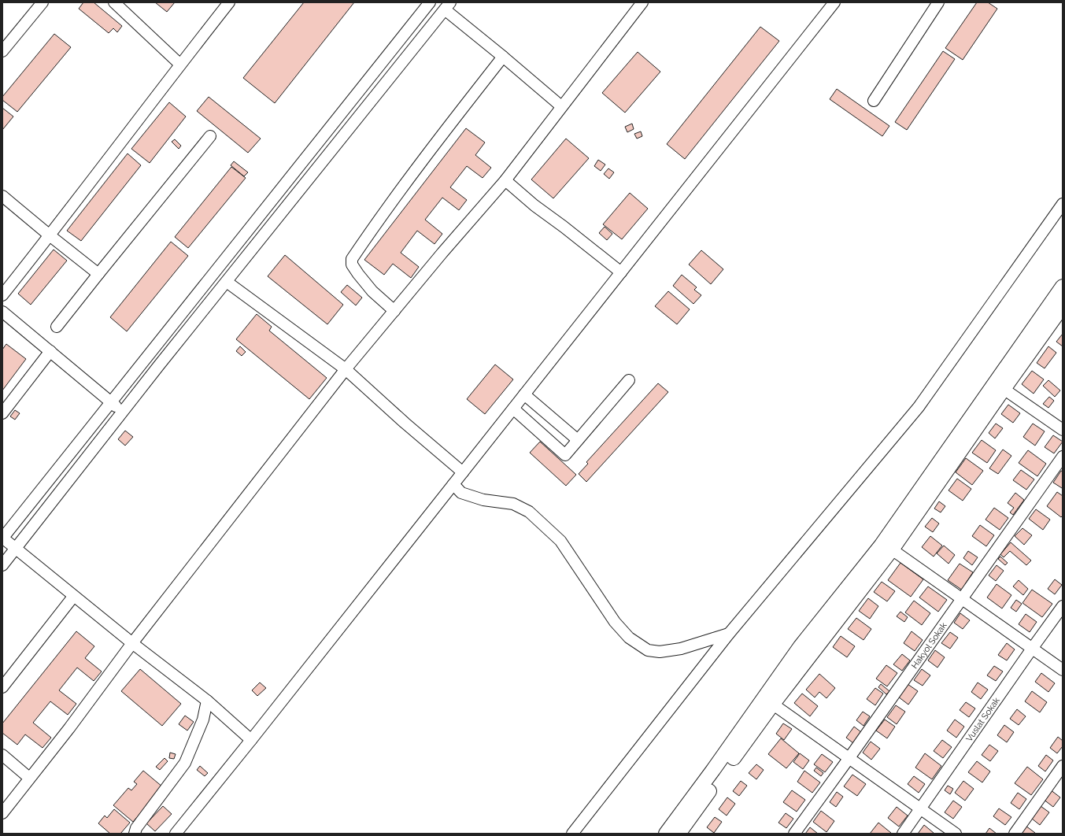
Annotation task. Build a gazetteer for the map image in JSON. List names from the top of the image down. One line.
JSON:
{"streets":{"street":["Hakyol Sokak","Vuslat Sokak"]}}
